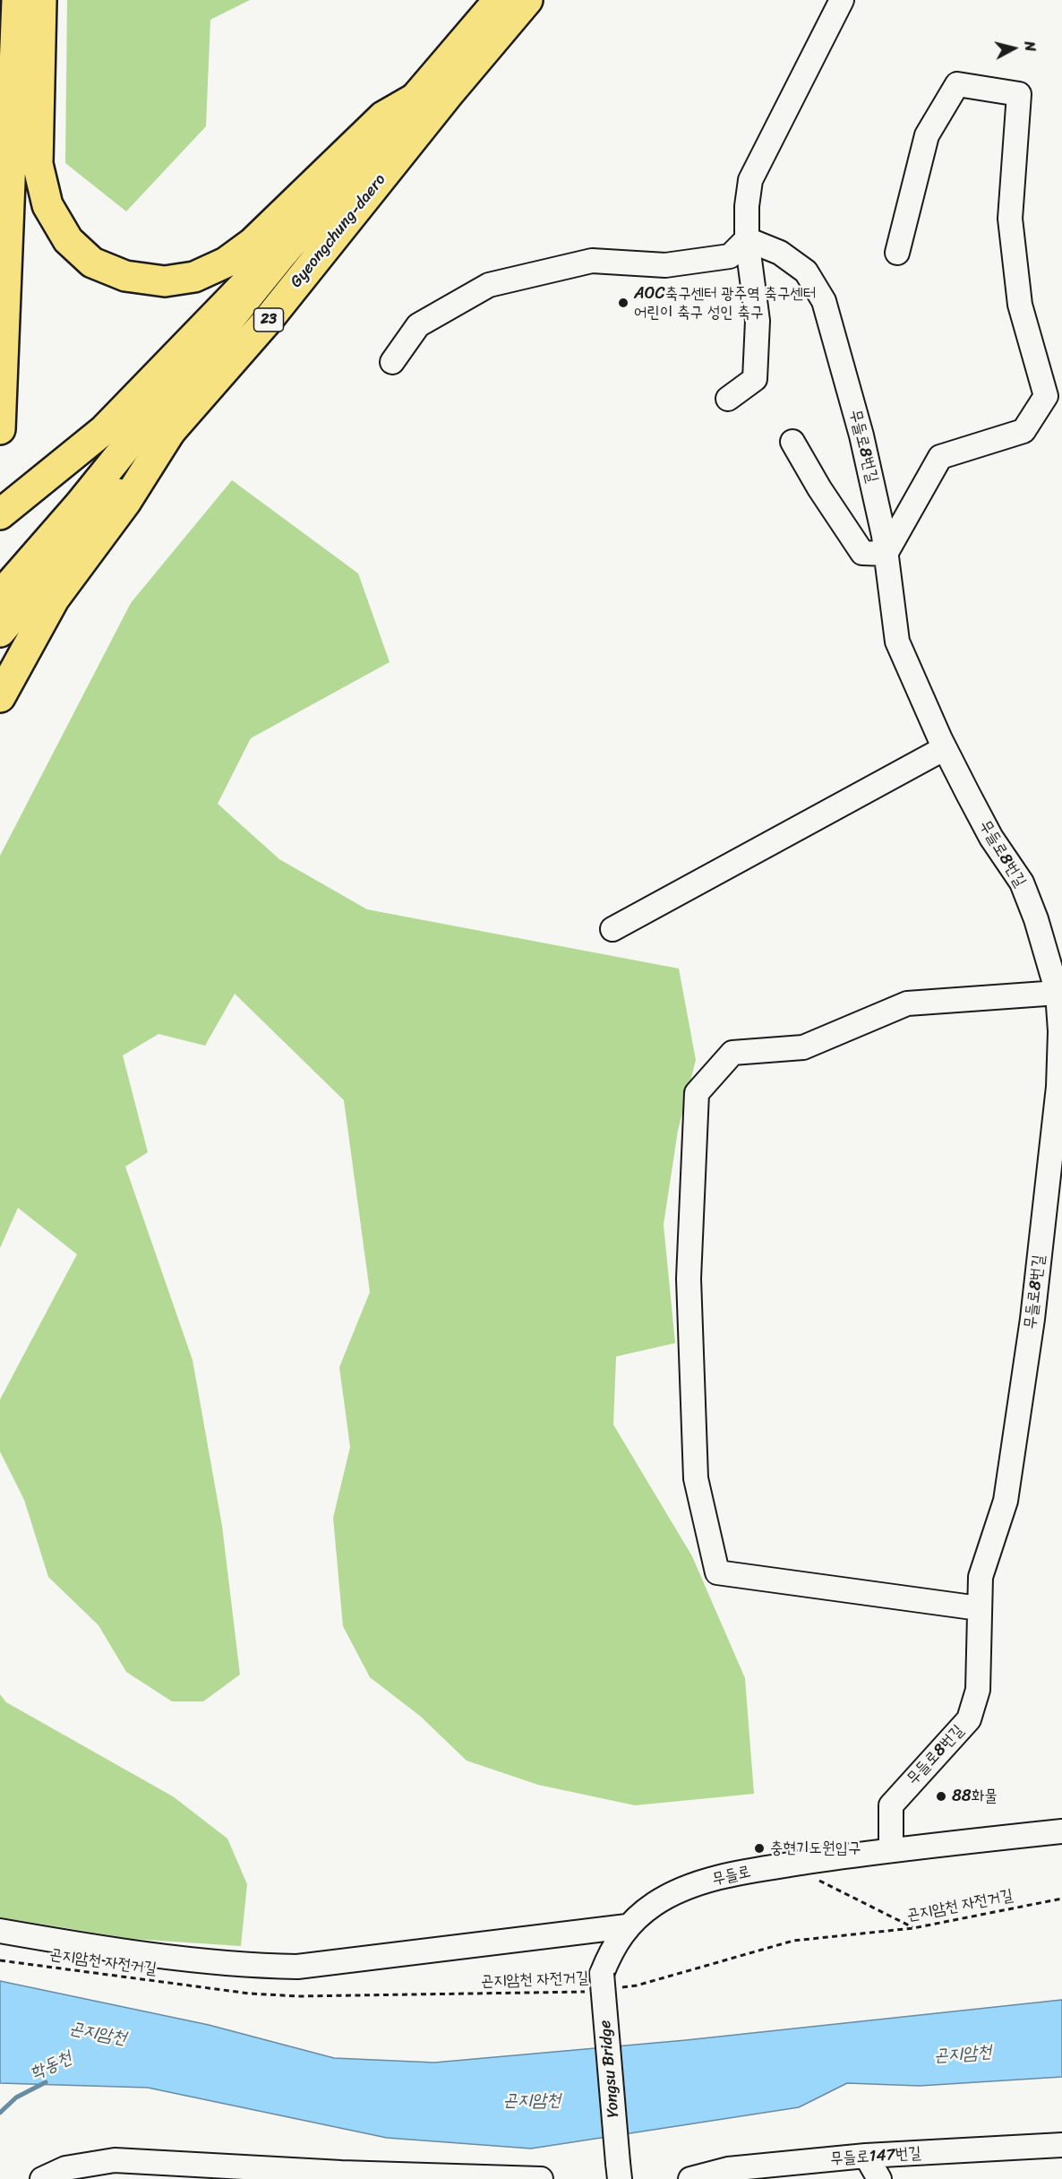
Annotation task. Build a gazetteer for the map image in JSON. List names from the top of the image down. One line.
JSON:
{"streets":{"main road":["Gyeongchung-daero","23"],"street":["무들로8번길","무들로","Yongsu Bridge","무들로147번길"],"path":["곤지암천 자전거길"]},"crossings":[["무들로8번길","무들로"],["무들로","곤지암천 자전거길"],["무들로","Yongsu Bridge"],["곤지암천 자전거길","Yongsu Bridge"]],"water":["곤지암천","학동천"],"places":["AOC축구센터 광주역 축구센터 어린이 축구 성인 축구","88화물","충현기도원입구"],"north":"right"}
